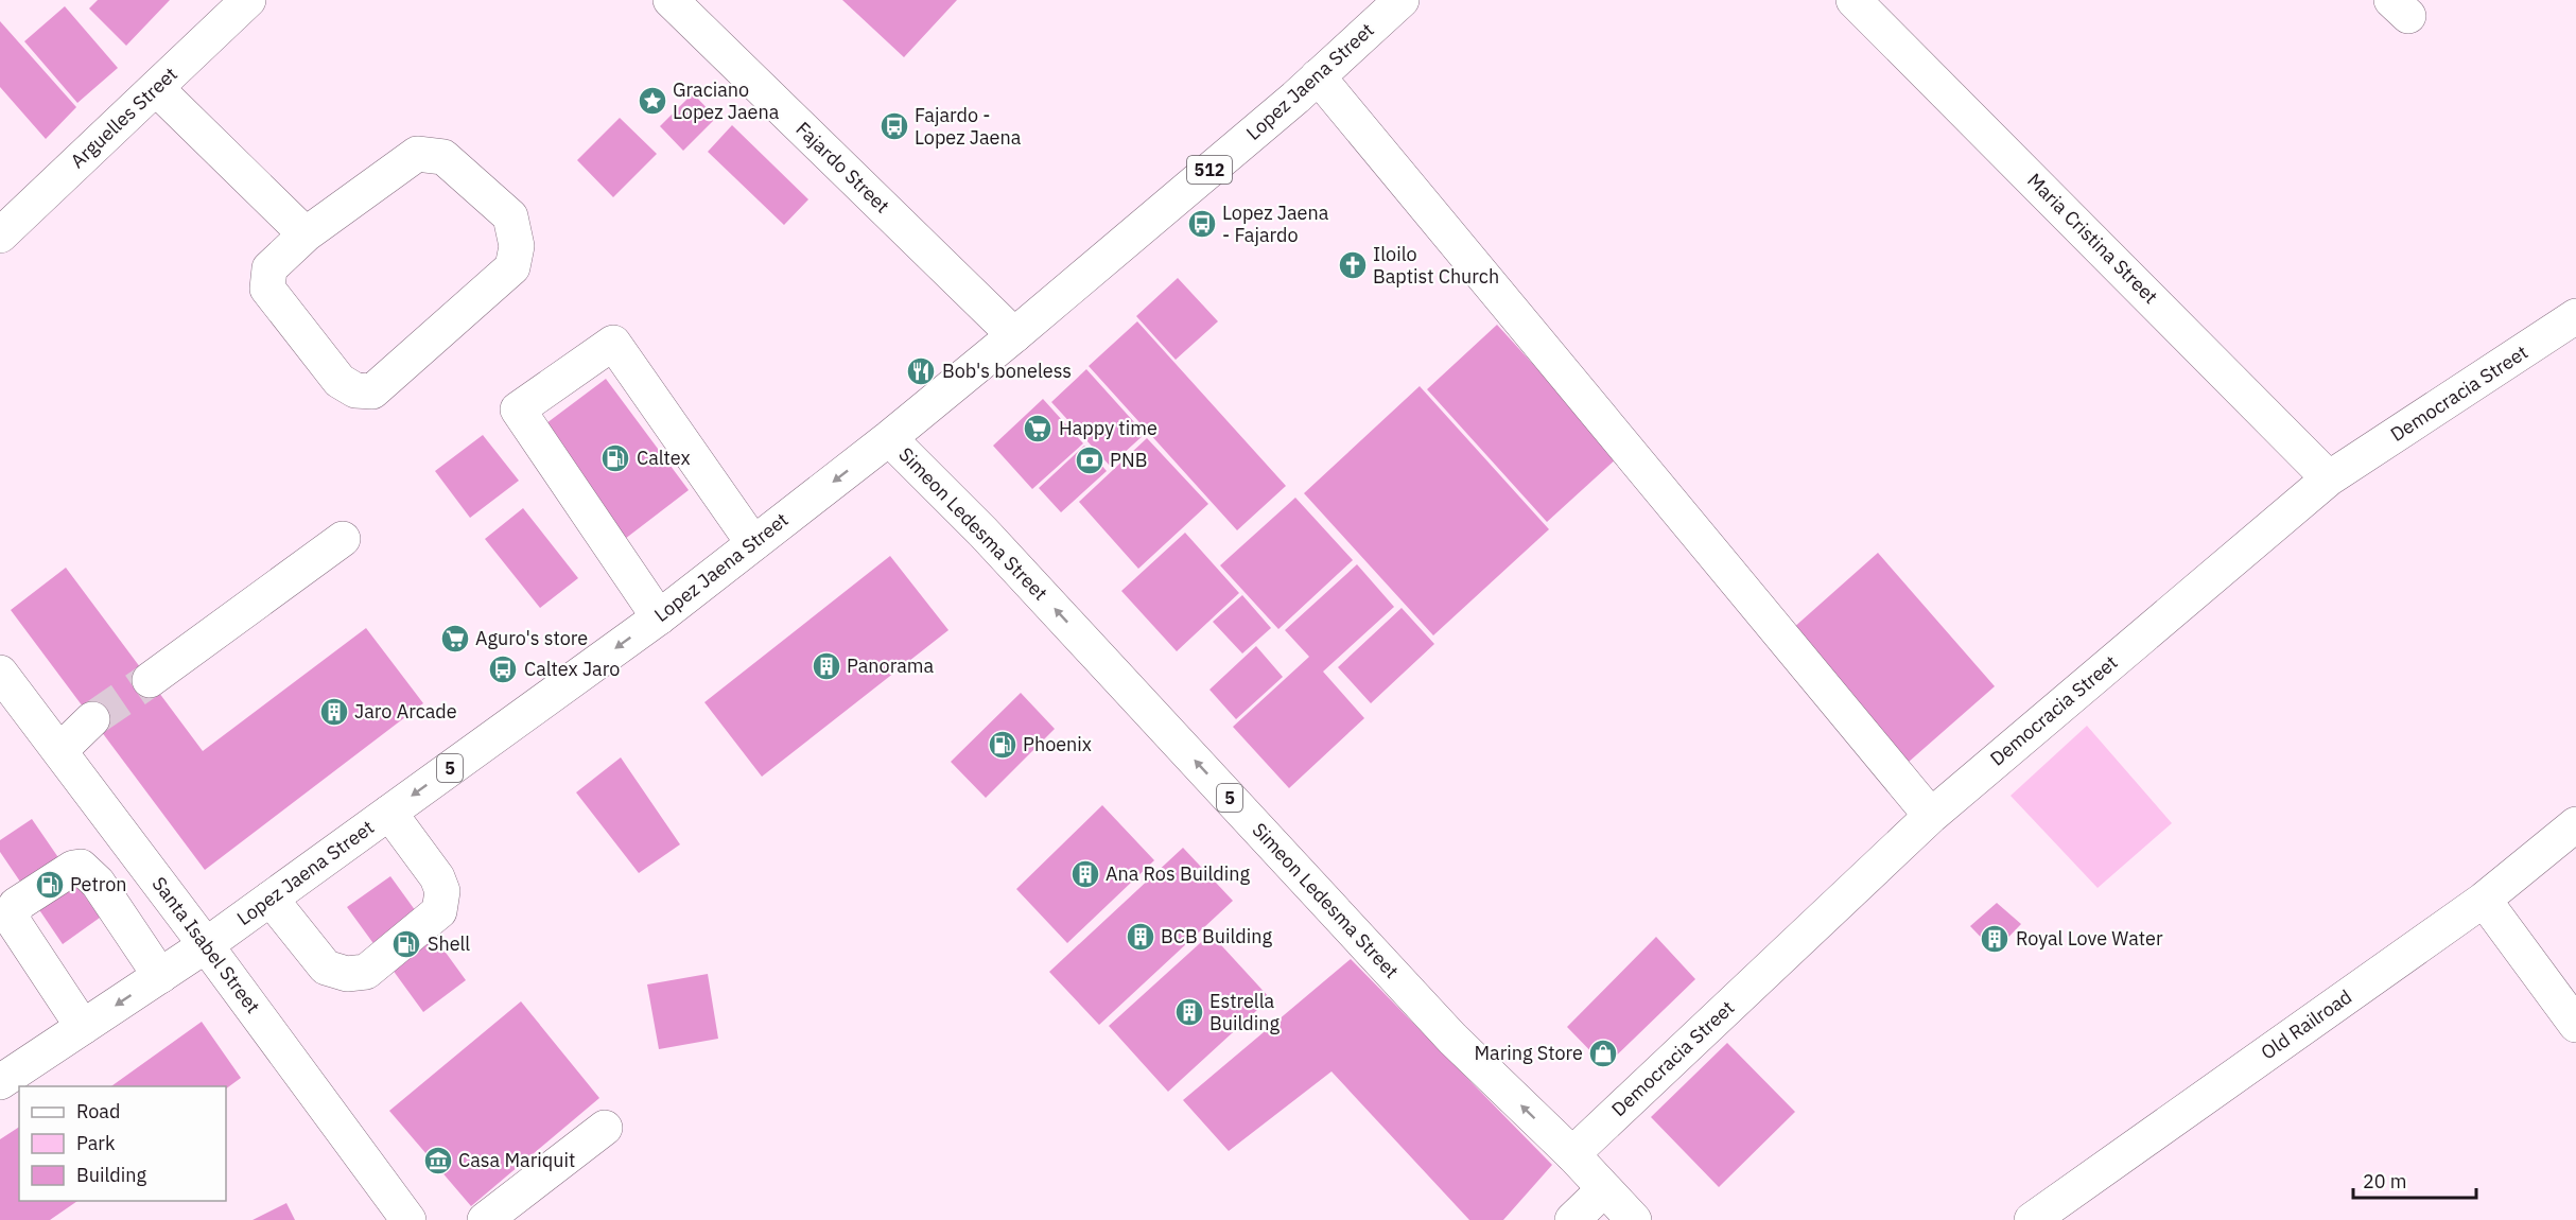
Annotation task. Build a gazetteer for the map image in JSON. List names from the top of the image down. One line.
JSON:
{"streets":{"street":["Lopez Jaena Street","Arguelles Street","Fajardo Street","512","Maria Cristina Street","Democracia Street","Simeon Ledesma Street","5","Santa Isabel Street","Old Railroad"]},"crossings":[["Lopez Jaena Street","Fajardo Street"],["Lopez Jaena Street","Simeon Ledesma Street"],["Lopez Jaena Street","Santa Isabel Street"],["Maria Cristina Street","Democracia Street"],["Democracia Street","Simeon Ledesma Street"]],"one_way":["Simeon Ledesma Street"],"places":{"place":["Graciano Lopez Jaena"],"bus stop":["Fajardo - Lopez Jaena","Lopez Jaena - Fajardo","Caltex Jaro"],"church":["Iloilo Baptist Church"],"restaurant":["Bob's boneless"],"supermarket":["Happy time","Aguro's store"],"fuel station":["Caltex","Phoenix","Petron","Shell"],"bank":["PNB"],"building":["Panorama","Jaro Arcade","Ana Ros Building","BCB Building","Royal Love Water","Estrella Building"],"shop":["Maring Store"],"museum":["Casa Mariquit"]},"legend":["Road","Park","Building"],"scale_bar":"20 m"}
